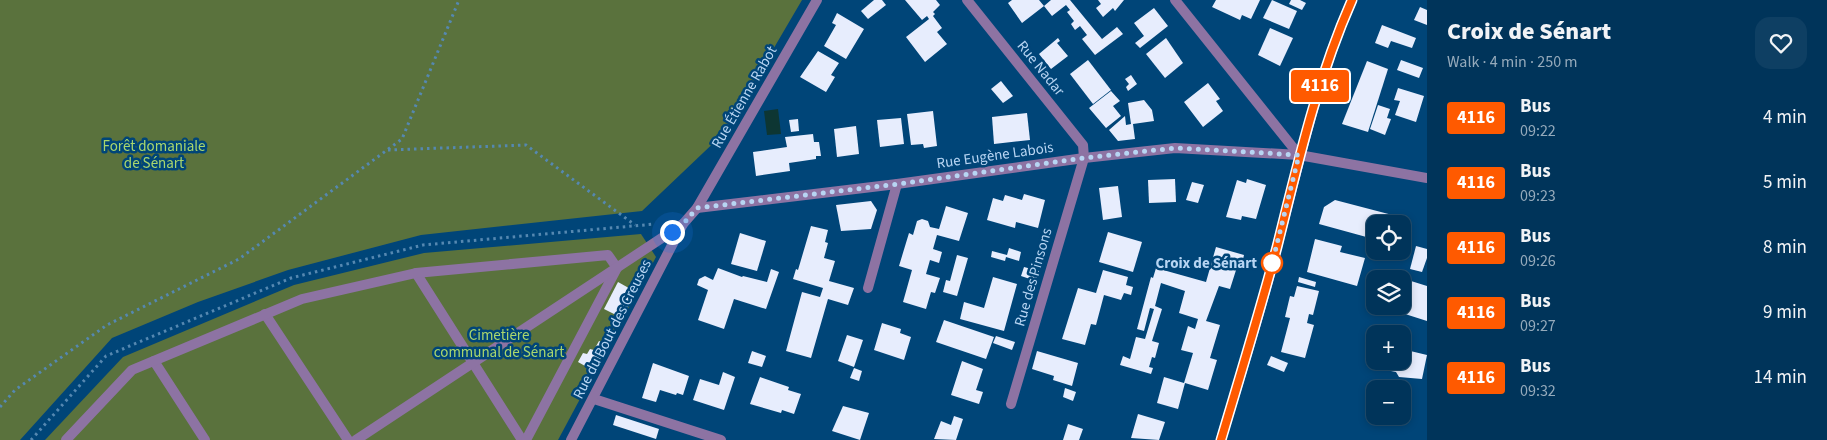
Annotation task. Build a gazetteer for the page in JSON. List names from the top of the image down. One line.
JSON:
{"streets":{"street":["Rue Nadar","Rue Étienne Rabot","Rue Eugène Labois","Rue des Pinsons","Rue du Bout des Creuses"]},"crossings":[["Rue Nadar","Rue Eugène Labois"],["Rue Nadar","Rue des Pinsons"],["Rue Étienne Rabot","Rue Eugène Labois"],["Rue Étienne Rabot","Rue du Bout des Creuses"],["Rue Eugène Labois","Rue des Pinsons"],["Rue Eugène Labois","Rue du Bout des Creuses"]],"parks":["Forêt domaniale de Sénart","Cimetière communal de Sénart"],"places":["Croix de Sénart"],"lines":["bus line 4116"],"page":{"on_map":"4116","heading":["Croix de Sénart","Walk · 4 min · 250 m"],"list":[{"mark":"4116","name":"Bus","note":"09:22","value":"4 min"},{"mark":"4116","name":"Bus","note":"09:23","value":"5 min"},{"mark":"4116","name":"Bus","note":"09:26","value":"8 min"},{"mark":"4116","name":"Bus","note":"09:27","value":"9 min"},{"mark":"4116","name":"Bus","note":"09:32","value":"14 min"}],"map_buttons":["+","−"]}}
